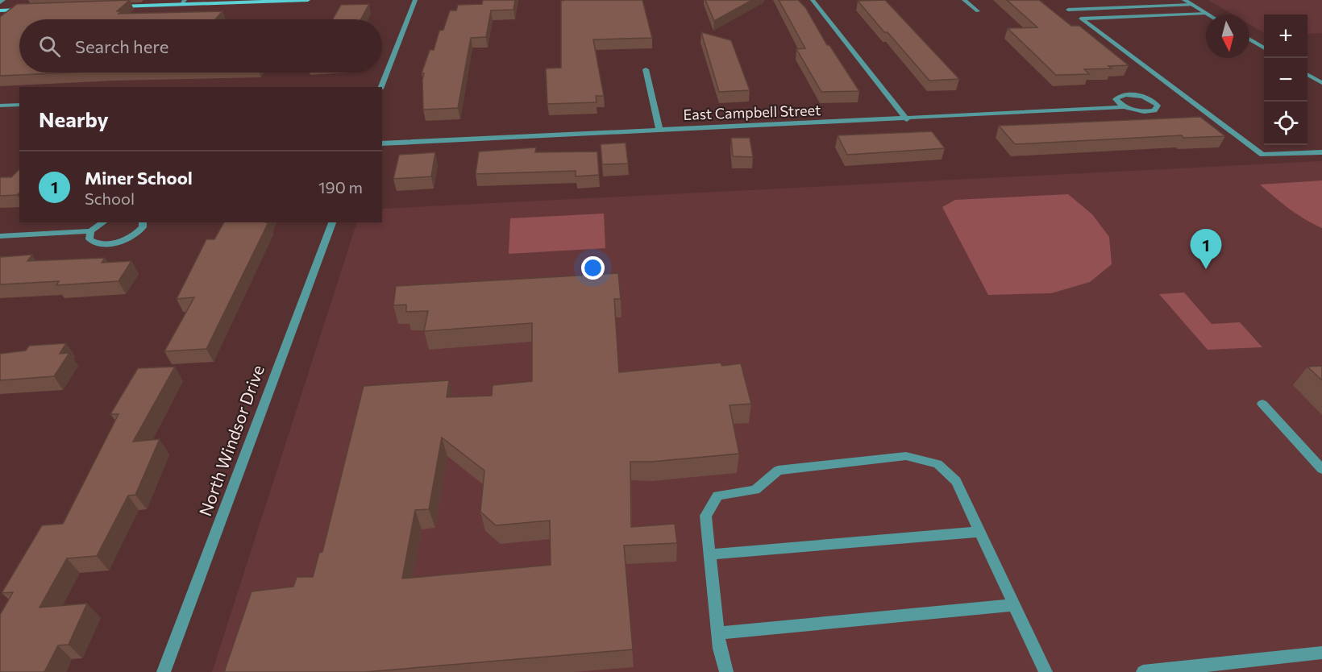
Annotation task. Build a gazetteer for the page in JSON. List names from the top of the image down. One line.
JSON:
{"streets":{"street":["East Campbell Street","North Windsor Drive"]},"north":"bottom","page":{"map_buttons":["+","−"],"search":"Search here","heading":"Nearby","list":[{"mark":"1","name":"Miner School","note":"School","value":"190 m"}],"pins":"1"}}
